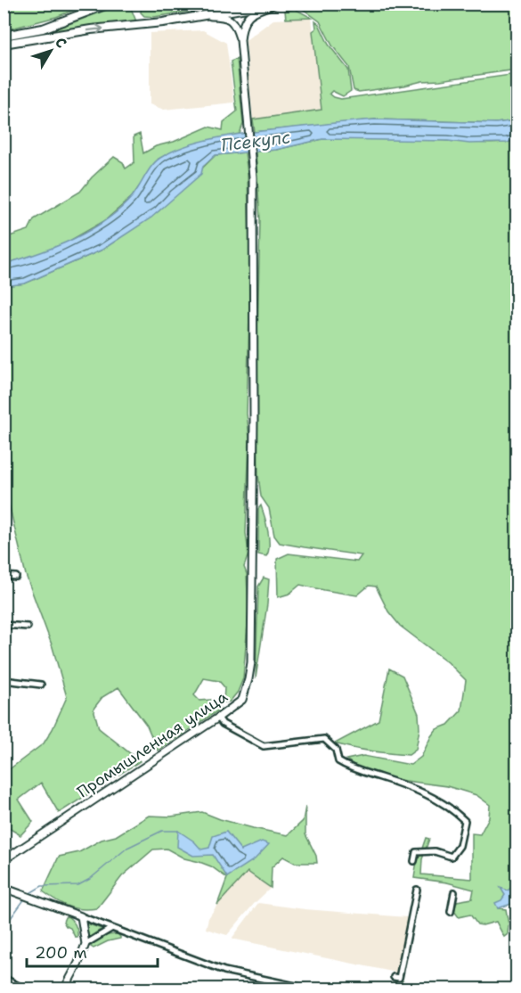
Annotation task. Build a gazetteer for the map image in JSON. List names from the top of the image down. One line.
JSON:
{"streets":{"main road":["Промышленная улица"]},"water":["Псекупс"],"scale_bar":"200 m","north":"top right"}
